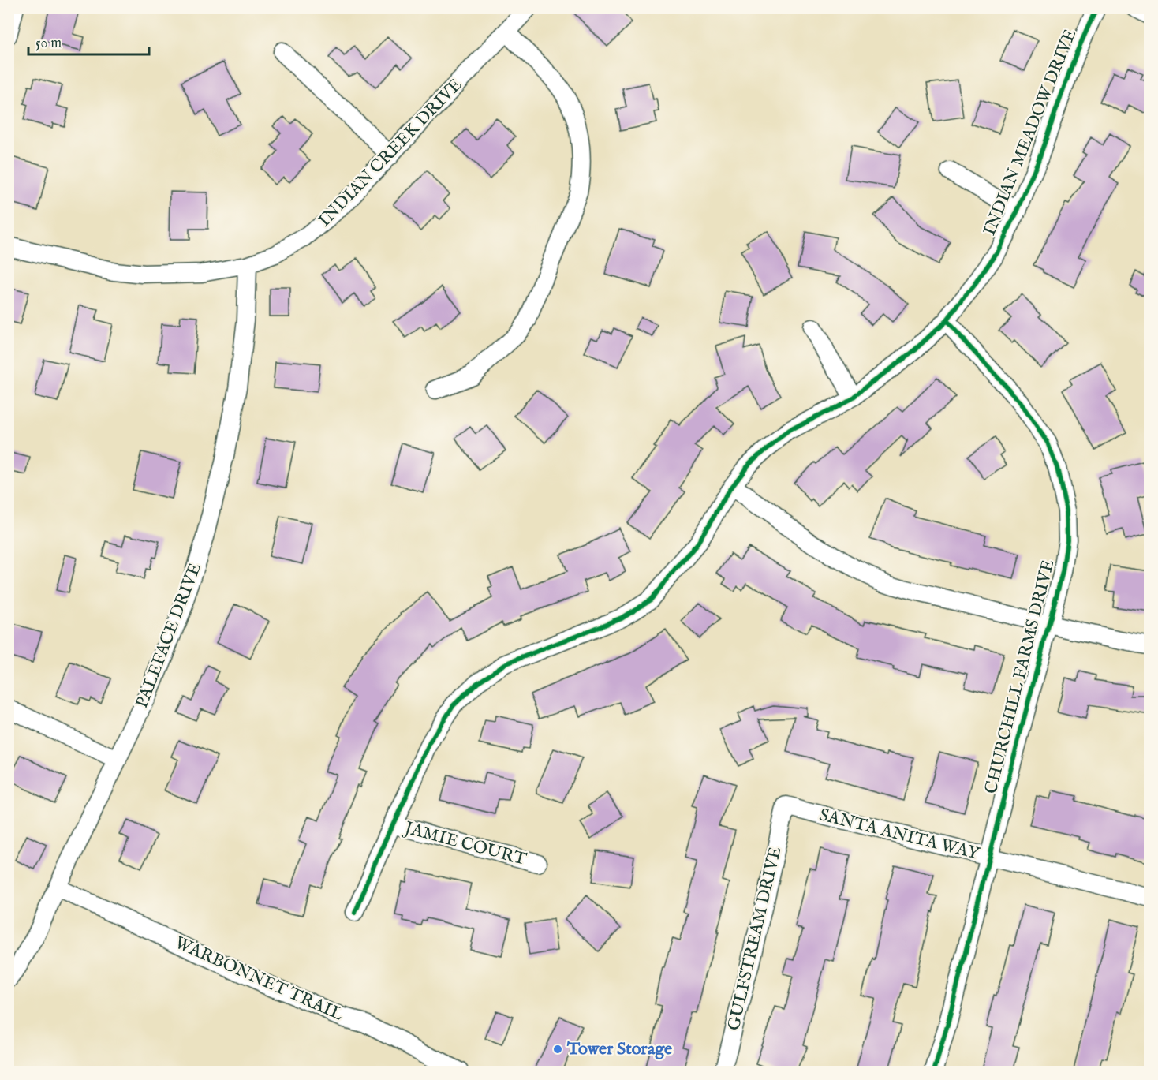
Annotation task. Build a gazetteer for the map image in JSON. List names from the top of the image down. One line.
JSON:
{"streets":{"street":["INDIAN MEADOW DRIVE","INDIAN CREEK DRIVE","PALEFACE DRIVE","CHURCHILL FARMS DRIVE","SANTA ANITA WAY","JAMIE COURT","GULFSTREAM DRIVE","WARBONNET TRAIL"]},"crossings":[["INDIAN MEADOW DRIVE","CHURCHILL FARMS DRIVE"],["INDIAN MEADOW DRIVE","JAMIE COURT"],["INDIAN CREEK DRIVE","PALEFACE DRIVE"],["PALEFACE DRIVE","WARBONNET TRAIL"],["CHURCHILL FARMS DRIVE","SANTA ANITA WAY"],["SANTA ANITA WAY","GULFSTREAM DRIVE"]],"places":["Tower Storage"],"scale_bar":"50 m"}
